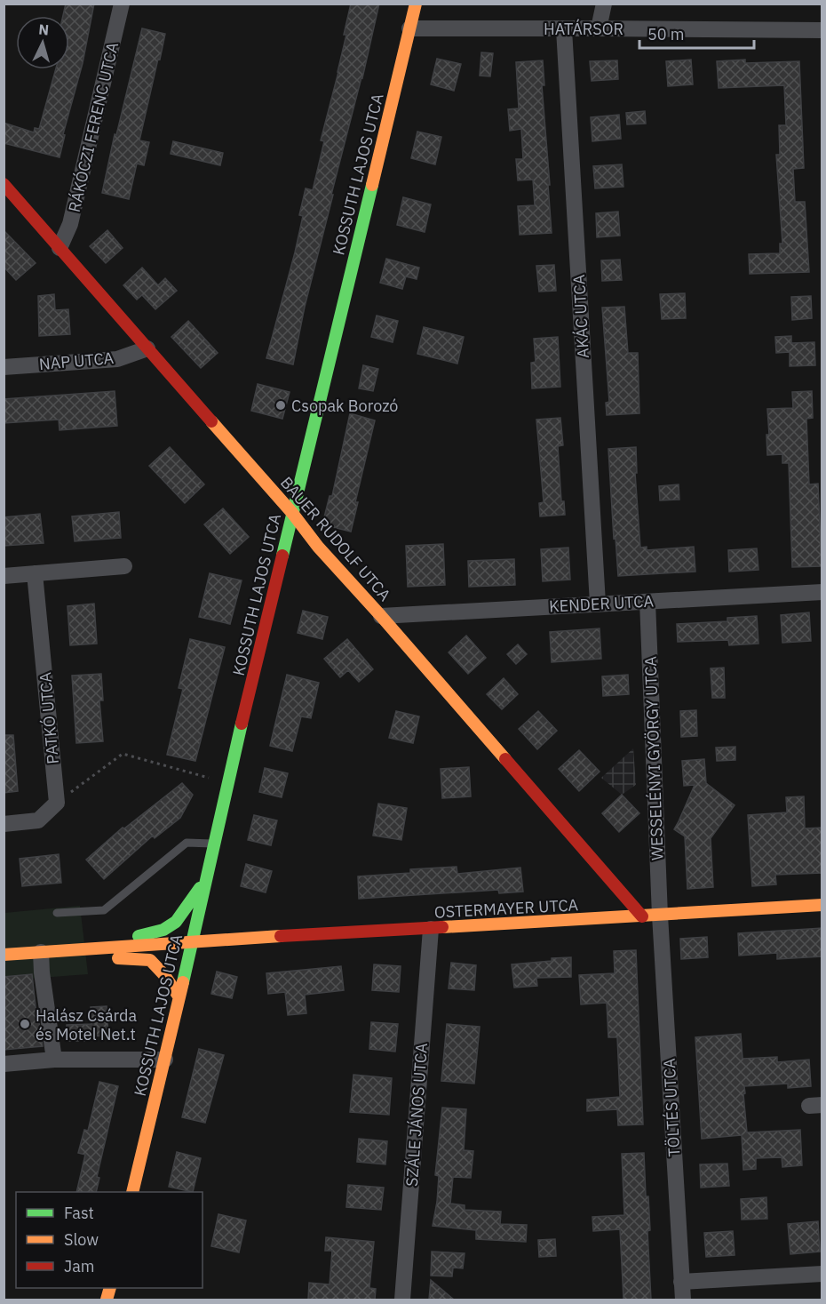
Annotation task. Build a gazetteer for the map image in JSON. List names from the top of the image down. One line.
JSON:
{"streets":{"street":["HATÁRSOR","RÁKÓCZI FERENC UTCA","KOSSUTH LAJOS UTCA","AKÁC UTCA","NAP UTCA","BAUER RUDOLF UTCA","KENDER UTCA","PATKÓ UTCA","WESSELÉNYI GYÖRGY UTCA","OSTERMAYER UTCA","TÖLTÉS UTCA","SZÁLE JÁNOS UTCA"]},"crossings":[["HATÁRSOR","KOSSUTH LAJOS UTCA"],["HATÁRSOR","AKÁC UTCA"],["RÁKÓCZI FERENC UTCA","BAUER RUDOLF UTCA"],["KOSSUTH LAJOS UTCA","BAUER RUDOLF UTCA"],["KOSSUTH LAJOS UTCA","OSTERMAYER UTCA"],["AKÁC UTCA","KENDER UTCA"],["NAP UTCA","BAUER RUDOLF UTCA"],["BAUER RUDOLF UTCA","KENDER UTCA"],["BAUER RUDOLF UTCA","OSTERMAYER UTCA"],["KENDER UTCA","WESSELÉNYI GYÖRGY UTCA"],["WESSELÉNYI GYÖRGY UTCA","OSTERMAYER UTCA"],["WESSELÉNYI GYÖRGY UTCA","TÖLTÉS UTCA"],["OSTERMAYER UTCA","TÖLTÉS UTCA"],["OSTERMAYER UTCA","SZÁLE JÁNOS UTCA"]],"places":["Csopak Borozó","Halász Csárda és Motel Net.t"],"legend":["Fast","Slow","Jam"],"scale_bar":"50 m","north":"top"}
